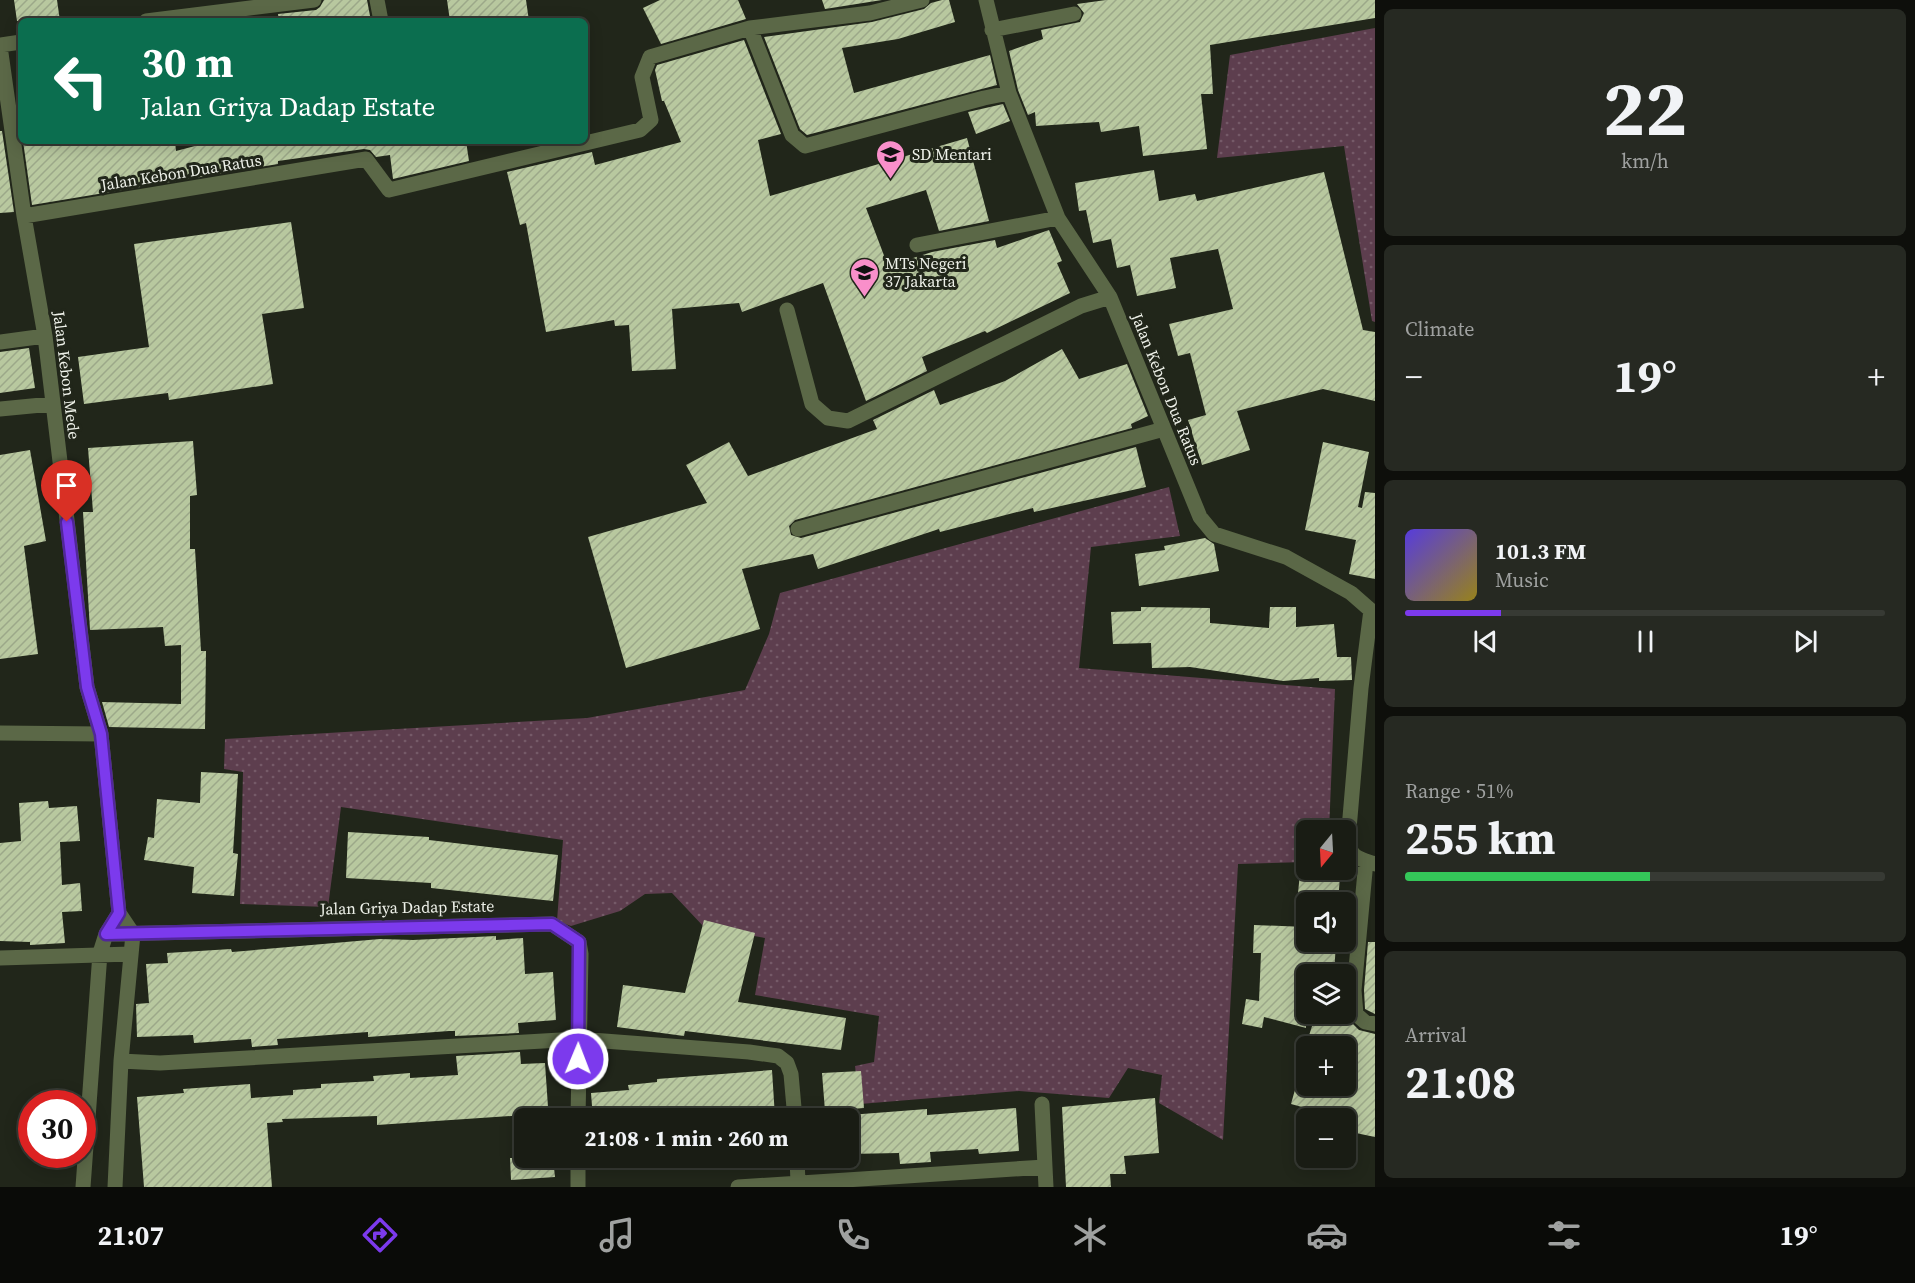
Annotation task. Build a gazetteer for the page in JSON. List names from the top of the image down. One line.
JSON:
{"streets":{"street":["Jalan Kebon Dua Ratus","Jalan Kebon Mede","Jalan Griya Dadap Estate"]},"crossings":[["Jalan Kebon Dua Ratus","Jalan Kebon Mede"]],"places":{"school or university":["SD Mentari","MTs Negeri 37 Jakarta"]},"north":"bottom","page":{"tile":[["22","km/h"],"Climate",["Range · 51%","255 km"],["Arrival","21:08"]],"turn":["30 m","Jalan Griya Dadap Estate"],"heat":["−","19°","+"],"song":["101.3 FM","Music"],"map_buttons":["+","−"],"limit":"30","trip":"21:08 · 1 min · 260 m","tabs":["21:07","19°"]}}
